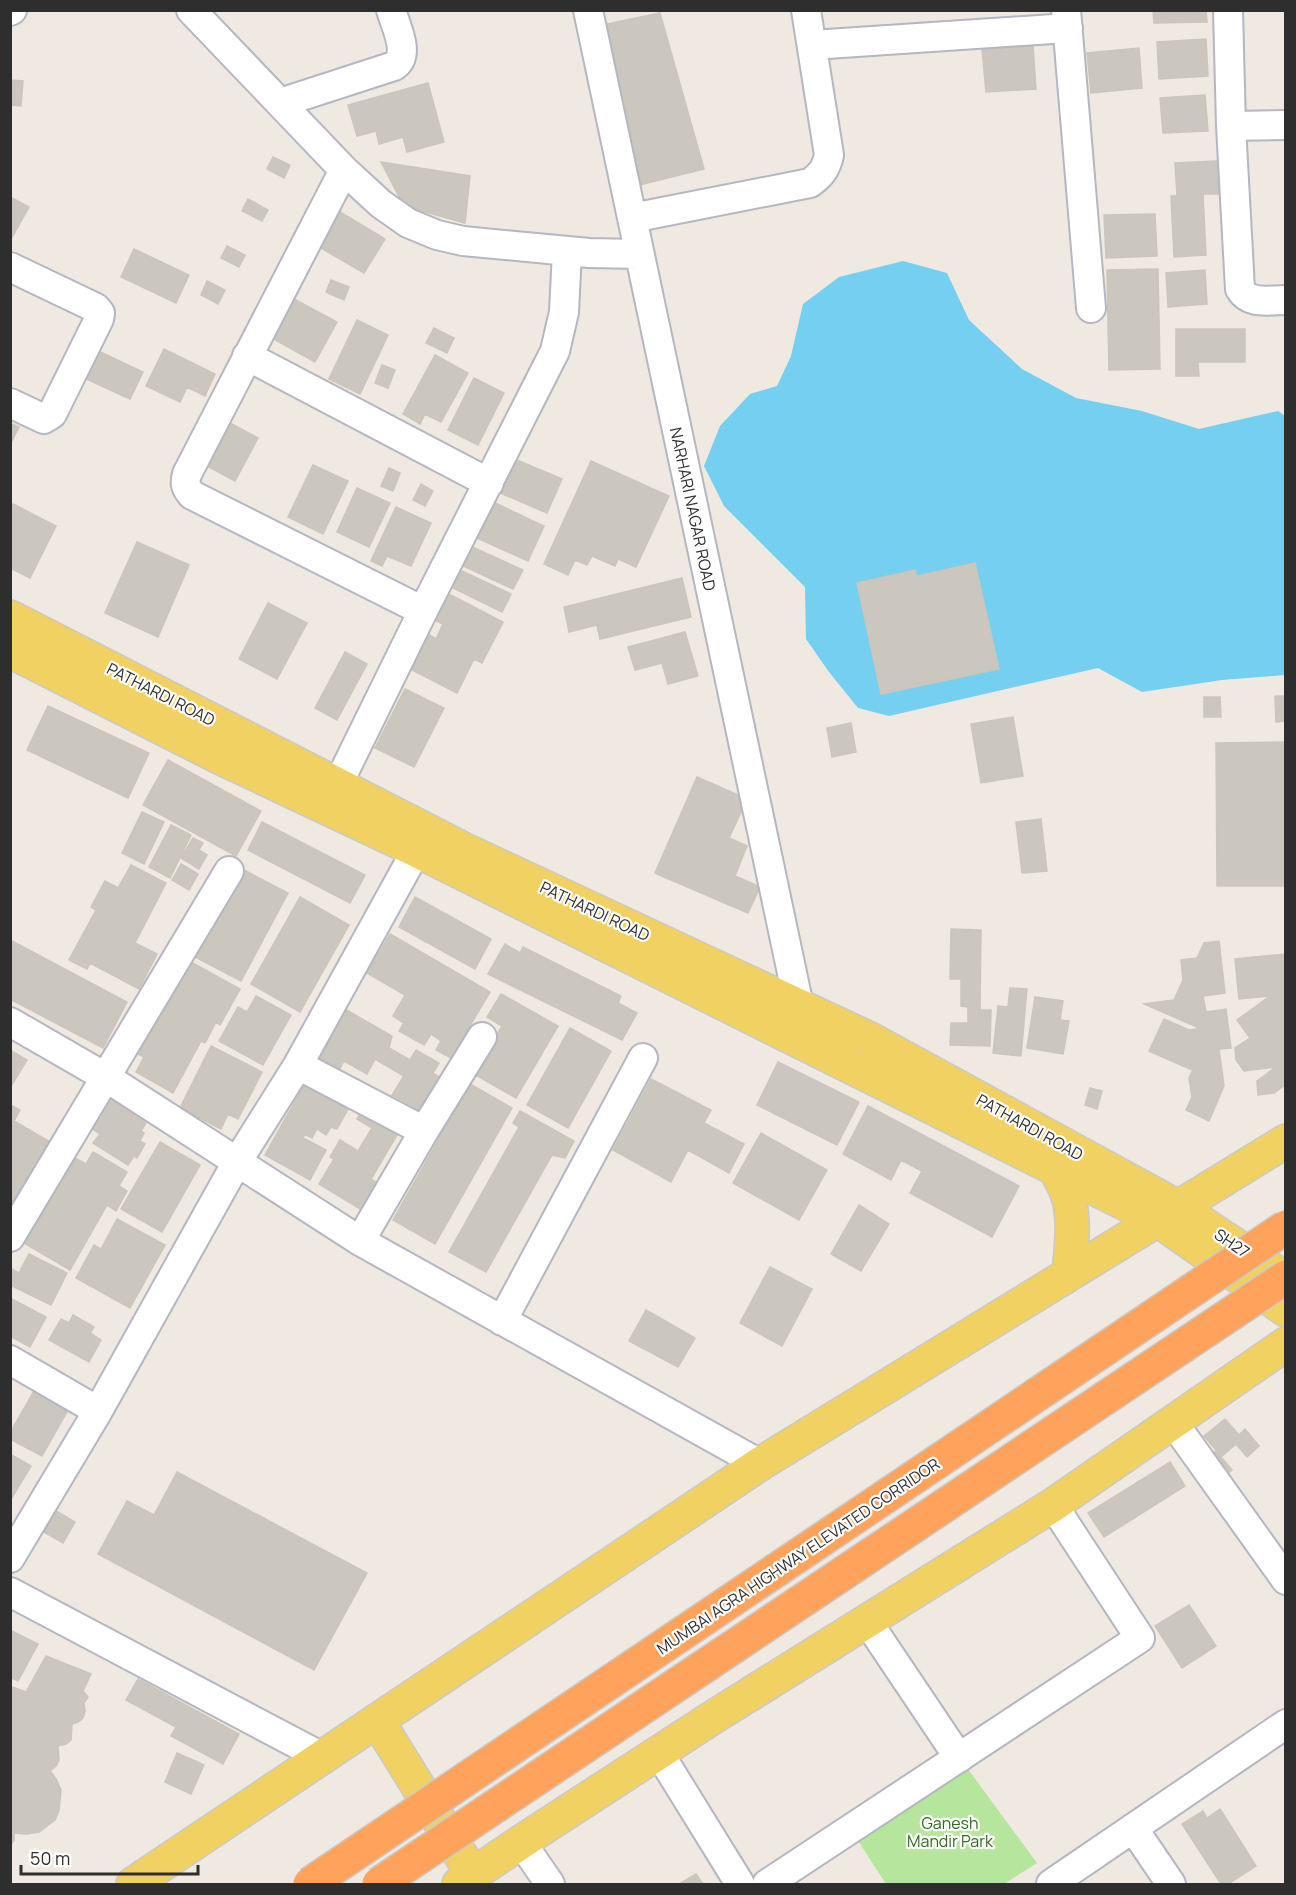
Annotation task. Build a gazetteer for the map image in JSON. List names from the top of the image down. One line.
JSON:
{"streets":{"highway":["MUMBAI AGRA HIGHWAY ELEVATED CORRIDOR"],"main road":["PATHARDI ROAD","SH27"],"street":["NARHARI NAGAR ROAD"]},"crossings":[["NARHARI NAGAR ROAD","PATHARDI ROAD"],["PATHARDI ROAD","SH27"]],"parks":["Ganesh Mandir Park"],"scale_bar":"50 m"}
